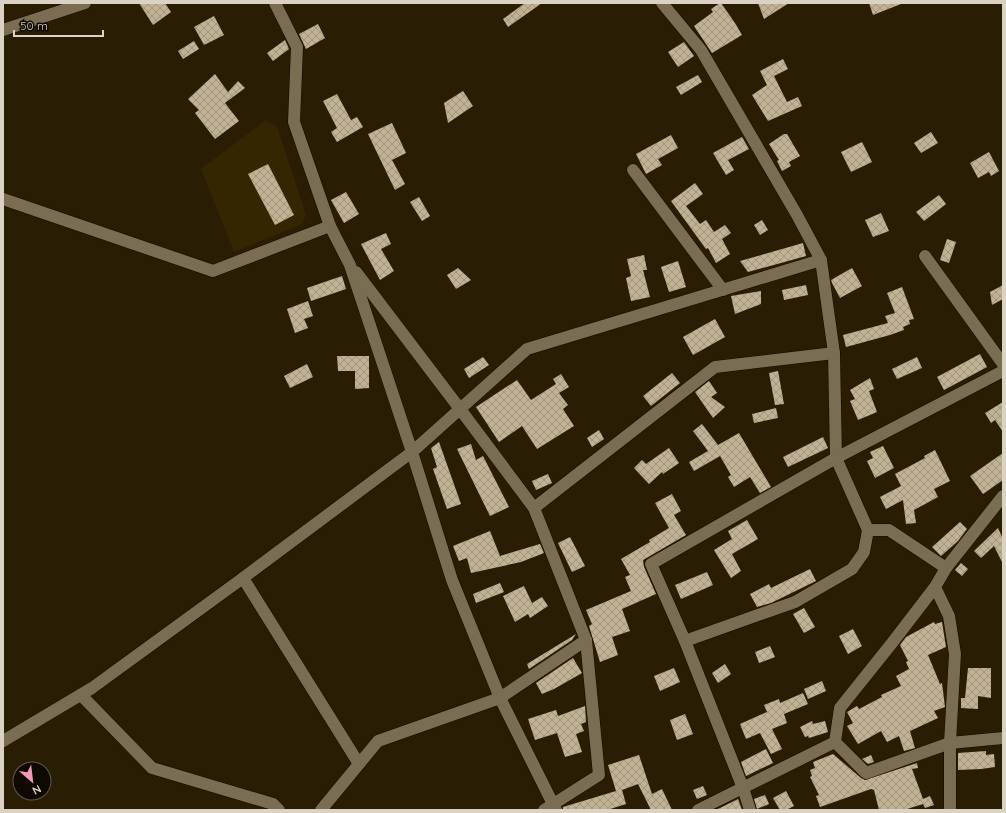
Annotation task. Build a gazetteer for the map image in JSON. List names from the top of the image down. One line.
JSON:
{"scale_bar":"50 m","north":"bottom right"}
